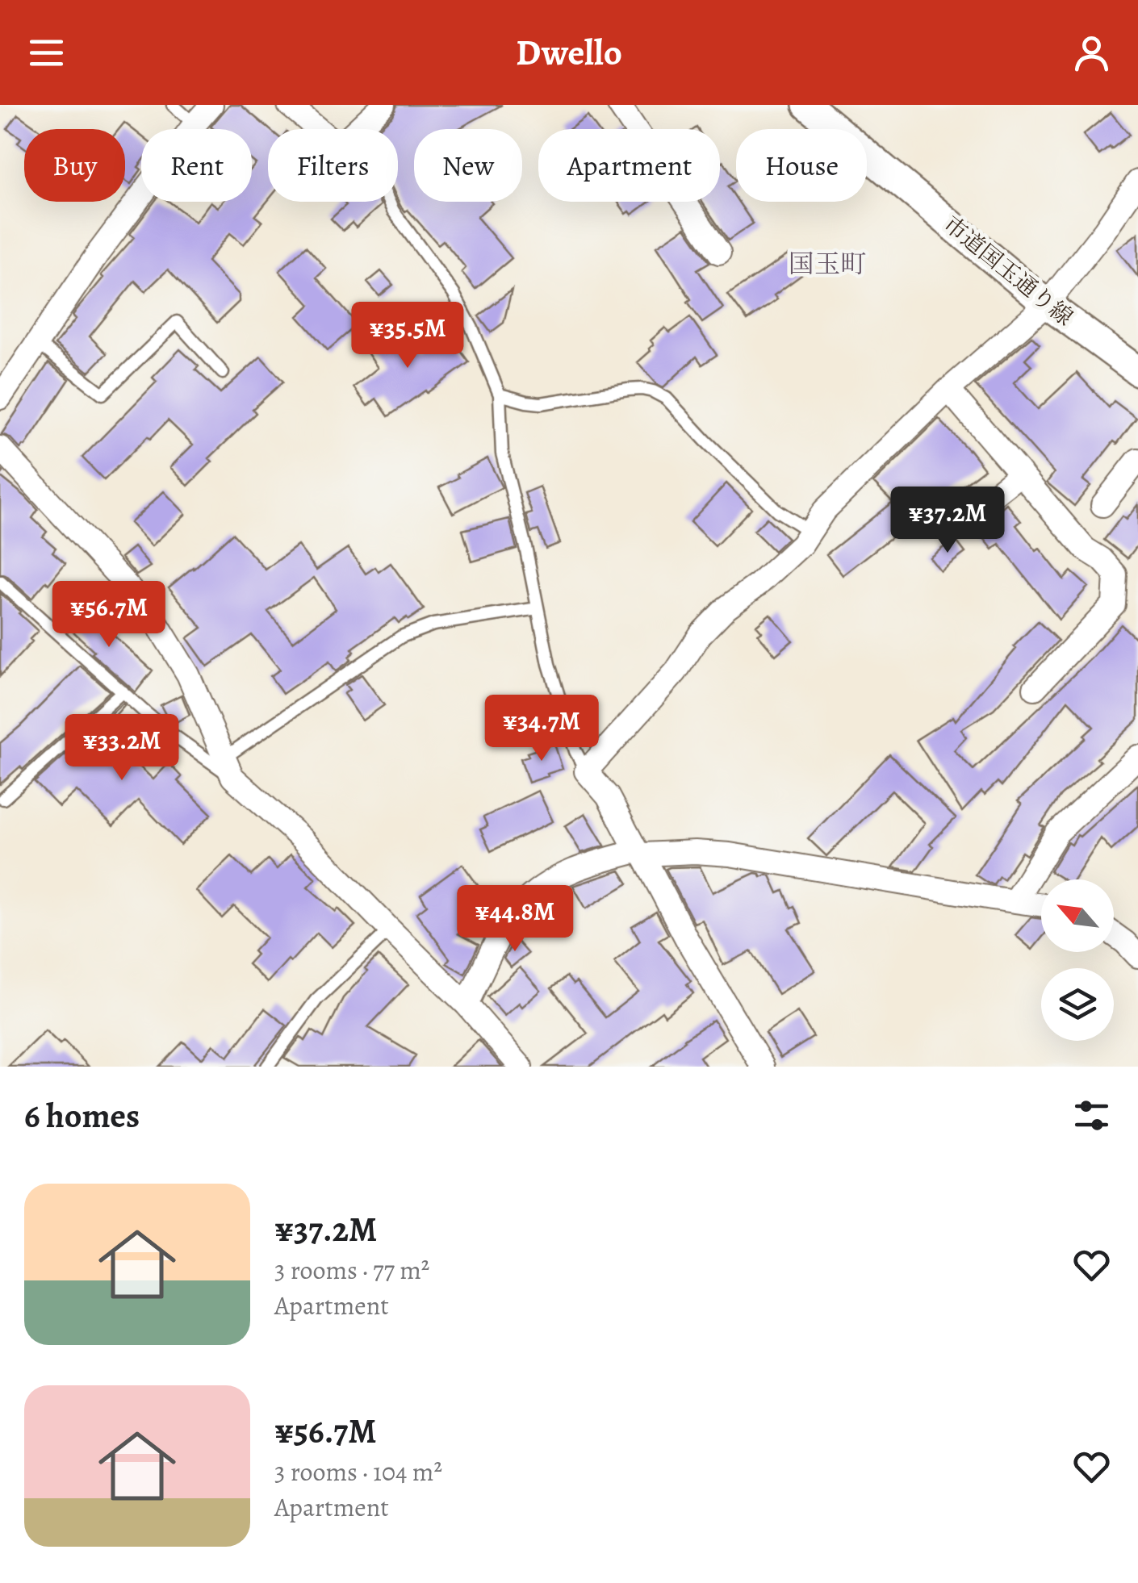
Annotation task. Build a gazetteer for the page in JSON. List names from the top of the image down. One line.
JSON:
{"streets":{"street":["市道国玉通り線"]},"districts":["国玉町"],"north":"top left","page":{"header":"Dwello","chip":["Buy","Rent","Filters","New","Apartment","House"],"price":["¥35.5M","¥37.2M","¥56.7M","¥34.7M","¥33.2M","¥44.8M"],"heading":"6 homes","list":[{"name":"¥37.2M","note":"3 rooms · 77 m² · Apartment"},{"name":"¥56.7M","note":"3 rooms · 104 m² · Apartment"}]}}
